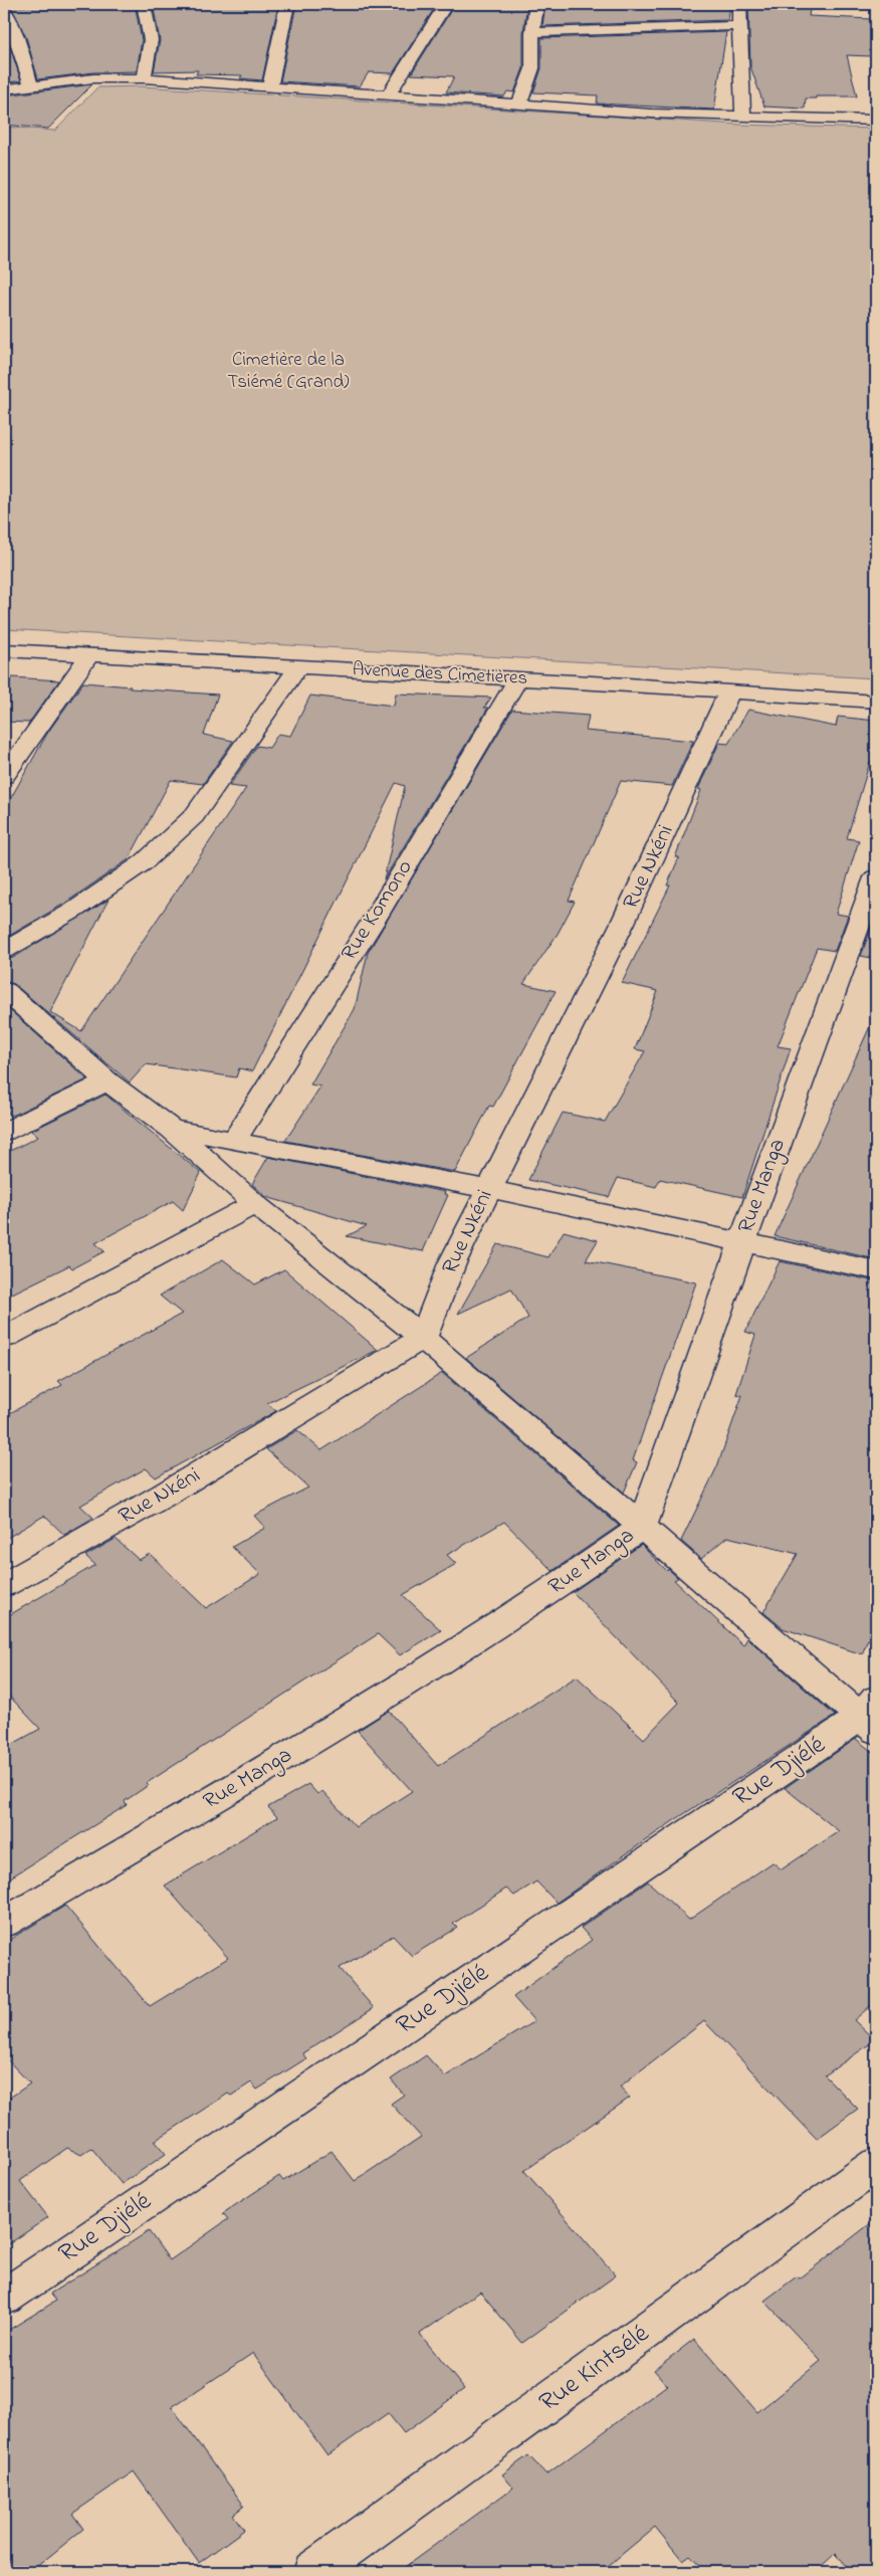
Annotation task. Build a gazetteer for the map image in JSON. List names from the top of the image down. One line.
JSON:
{"streets":{"street":["Avenue des Cimetières","Rue Nkéni","Rue Komono","Rue Manga","Rue Djiélé","Rue Kintsélé"]},"crossings":[["Avenue des Cimetières","Rue Nkéni"],["Avenue des Cimetières","Rue Komono"]],"parks":["Cimetière de la Tsiémé (Grand)"]}
